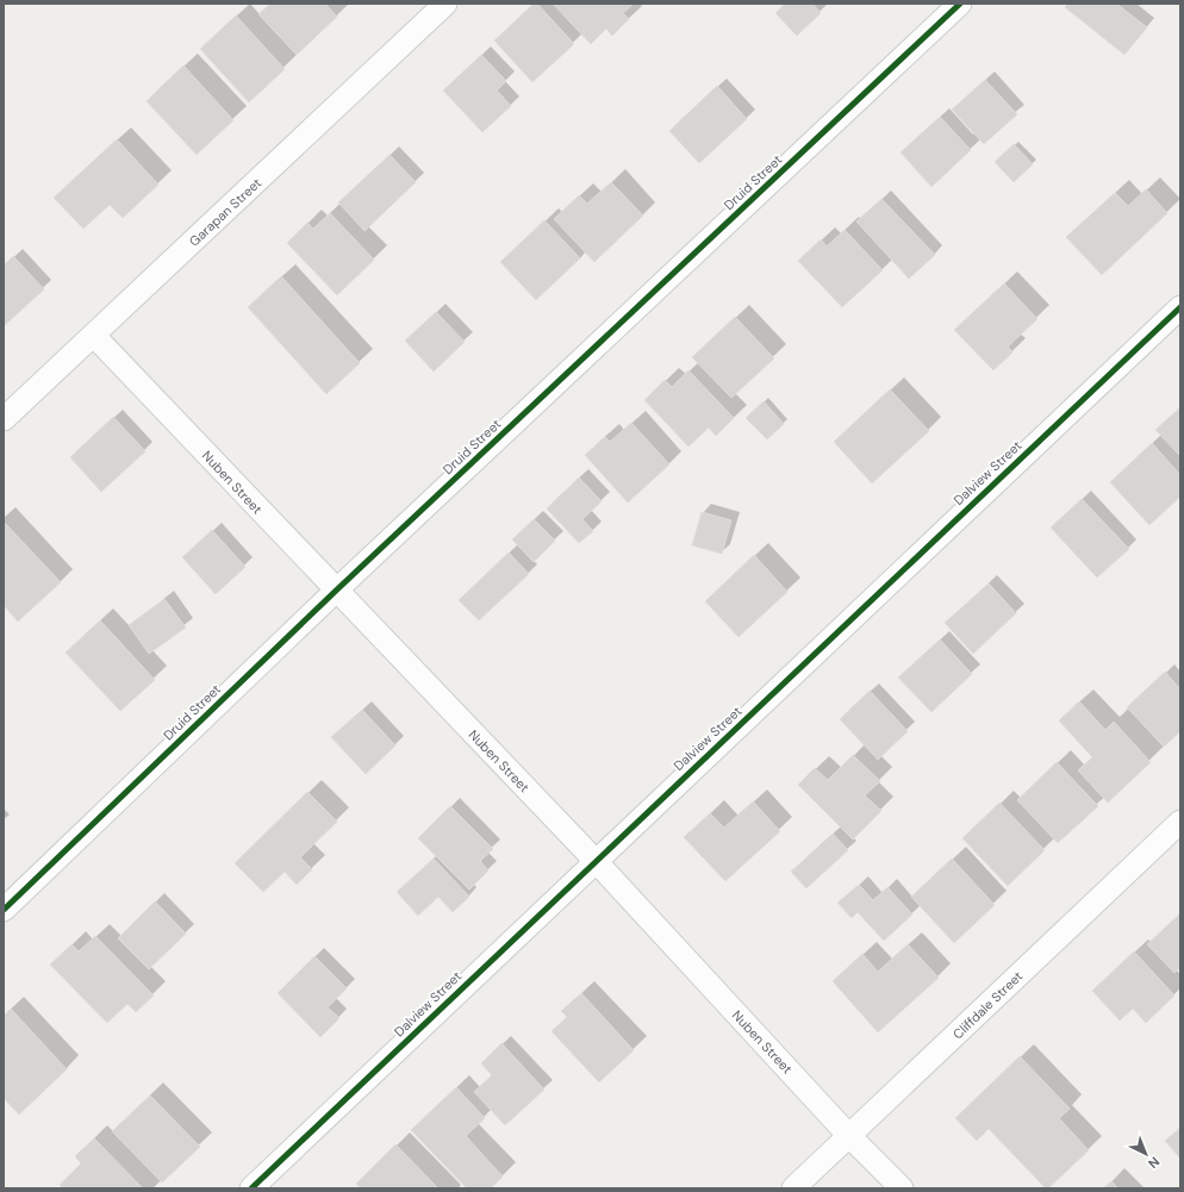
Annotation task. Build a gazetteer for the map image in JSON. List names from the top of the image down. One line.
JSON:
{"streets":{"street":["Druid Street","Garapan Street","Dalview Street","Nuben Street","Cliffdale Street"]},"crossings":[["Druid Street","Nuben Street"],["Garapan Street","Nuben Street"],["Dalview Street","Nuben Street"],["Nuben Street","Cliffdale Street"]],"north":"bottom right"}
